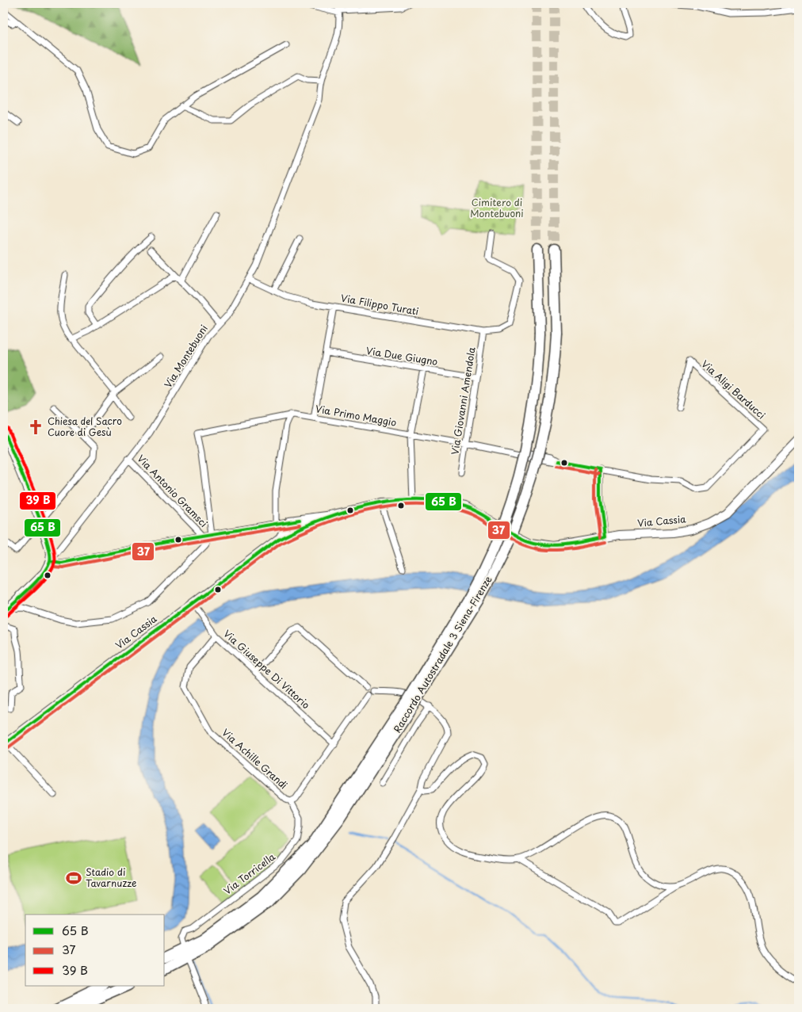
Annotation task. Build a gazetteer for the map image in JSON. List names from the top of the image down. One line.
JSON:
{"streets":{"highway":["Raccordo Autostradale 3 Siena-Firenze"],"main road":["Via Montebuoni","Via Cassia"],"street":["Via Filippo Turati","Via Due Giugno","Via Aligi Barducci","Via Giovanni Amendola","Via Primo Maggio","Via Antonio Gramsci","Via Giuseppe Di Vittorio","Via Achille Grandi","Via Torricella"]},"crossings":[["Via Filippo Turati","Via Montebuoni"],["Via Filippo Turati","Via Giovanni Amendola"],["Via Montebuoni","Via Antonio Gramsci"],["Via Due Giugno","Via Giovanni Amendola"],["Via Aligi Barducci","Via Primo Maggio"],["Via Giovanni Amendola","Via Primo Maggio"],["Via Cassia","Via Giuseppe Di Vittorio"],["Via Giuseppe Di Vittorio","Via Achille Grandi"],["Via Achille Grandi","Via Torricella"]],"parks":["Cimitero di Montebuoni"],"places":{"church":["Chiesa del Sacro Cuore di Gesù"],"sports":["Stadio di Tavarnuzze"]},"lines":["transit line 37"],"legend":["65 B","37","39 B"]}
